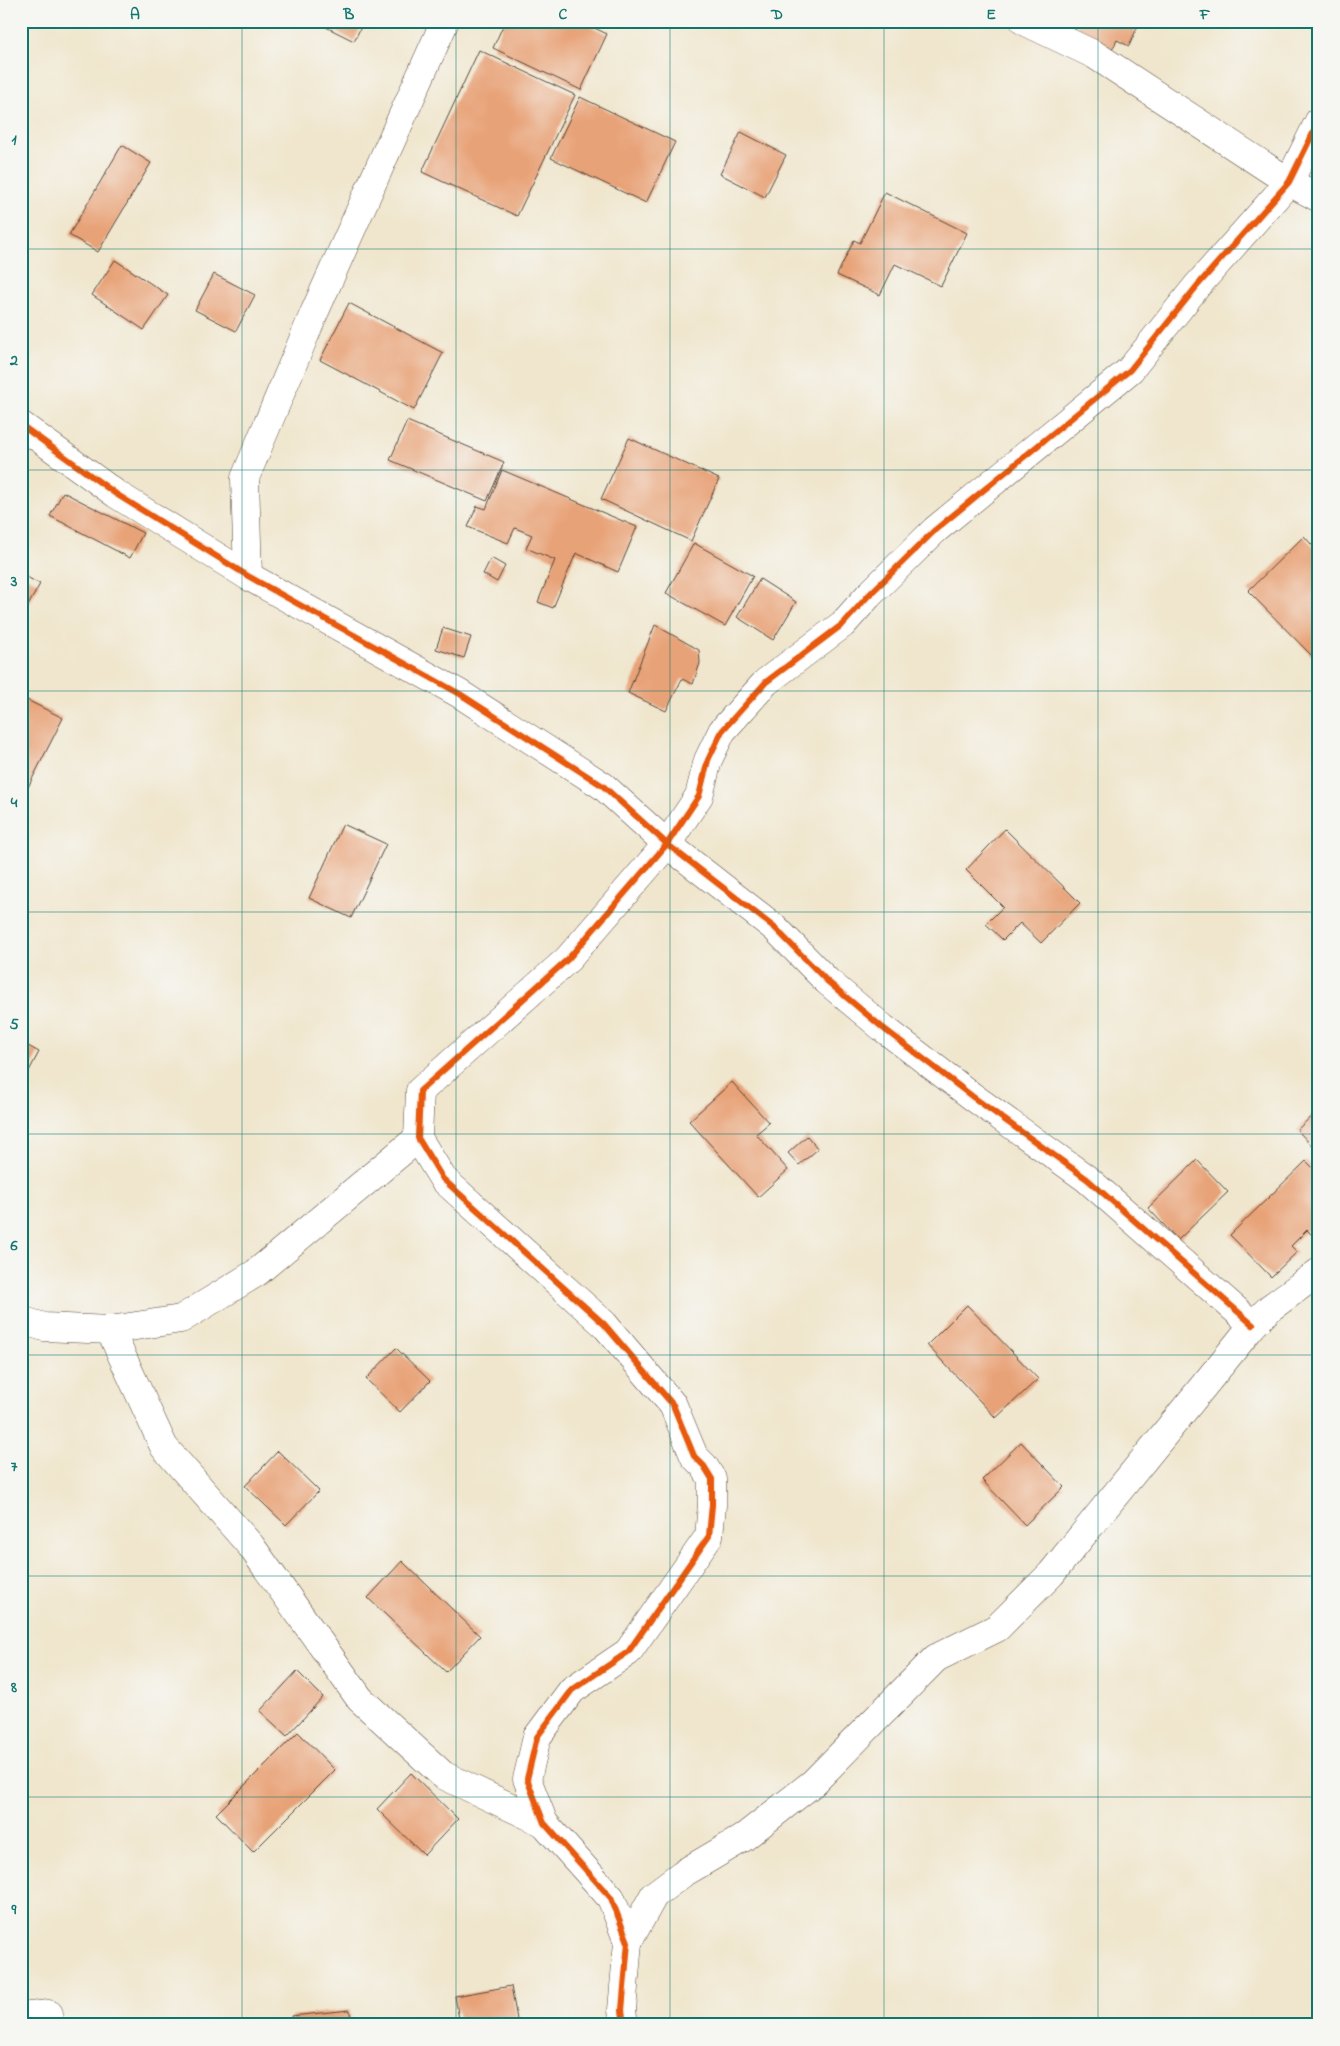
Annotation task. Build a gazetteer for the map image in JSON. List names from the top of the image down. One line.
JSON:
{"grid":{"columns":["A","B","C","D","E","F"],"rows":["1","2","3","4","5","6","7","8","9"]}}
